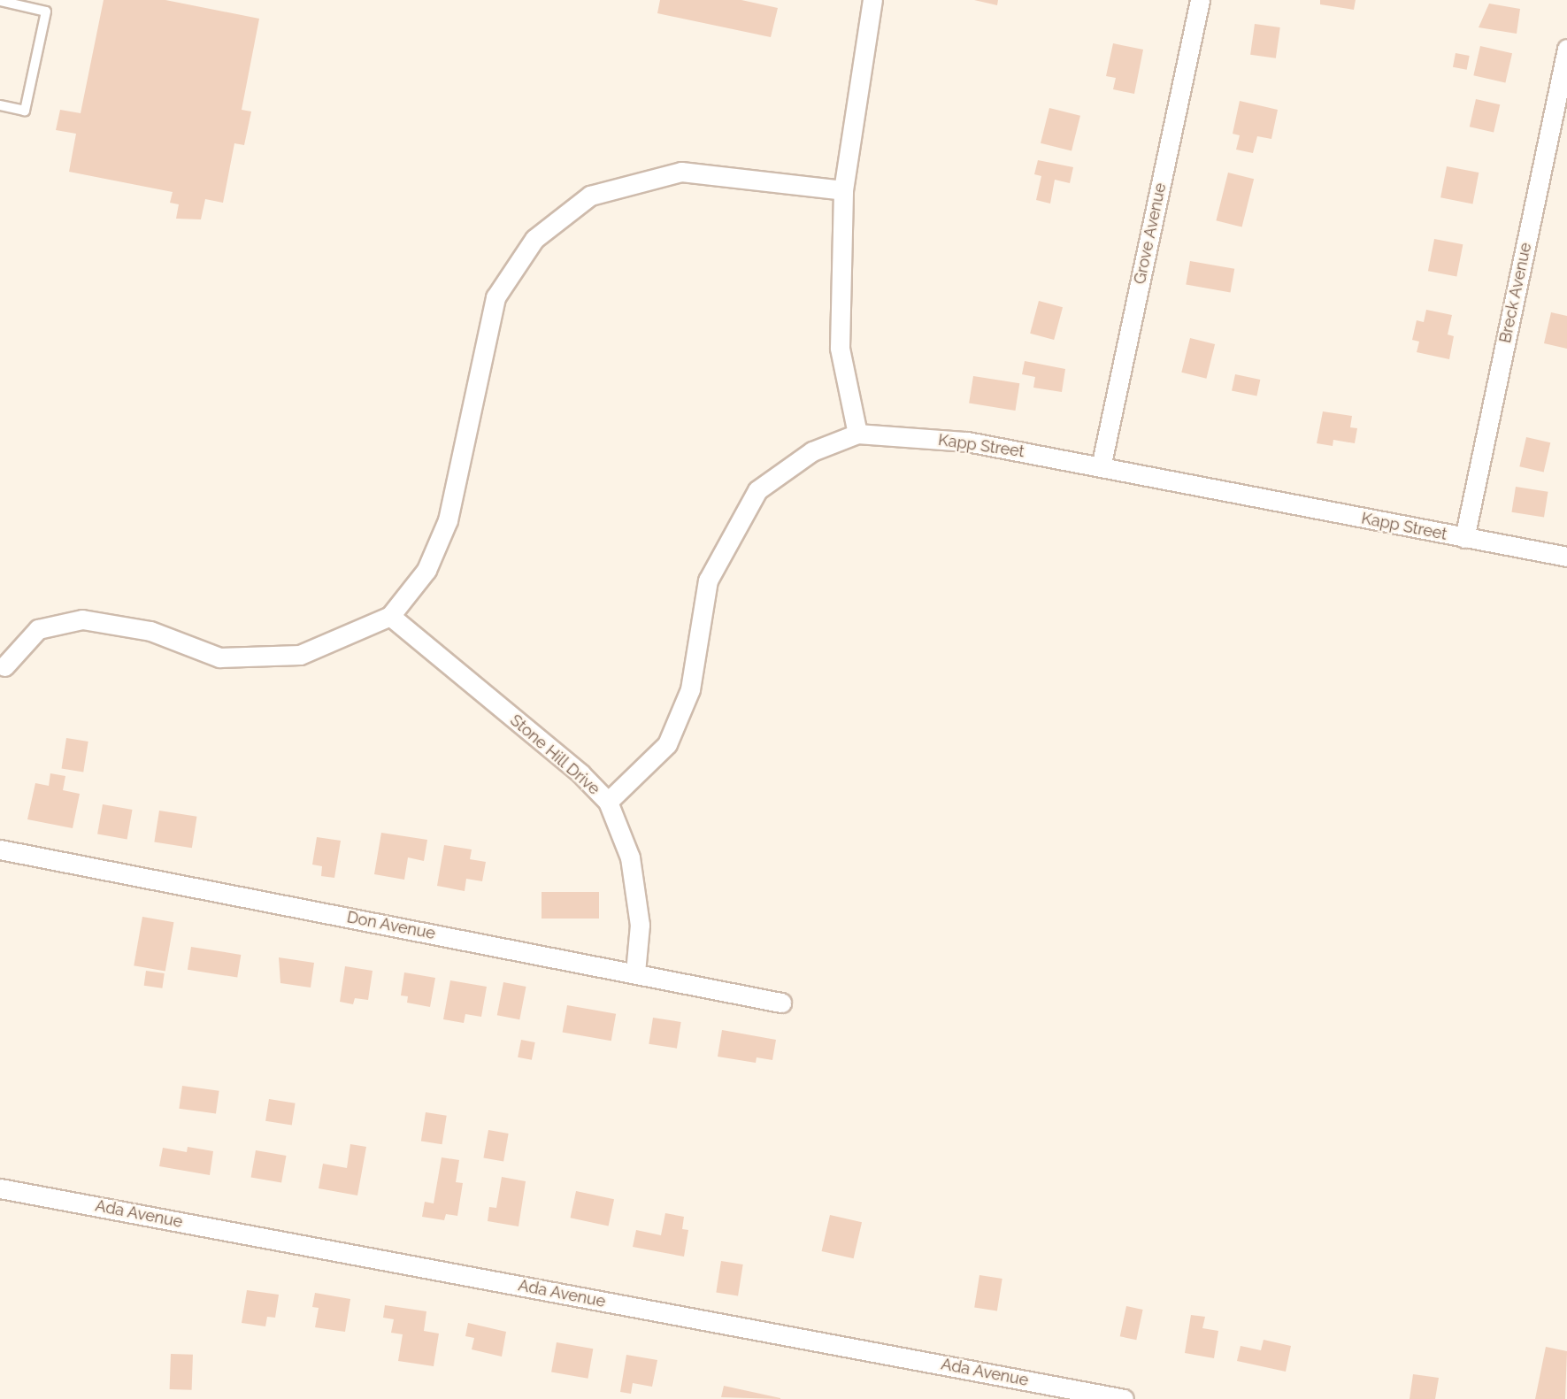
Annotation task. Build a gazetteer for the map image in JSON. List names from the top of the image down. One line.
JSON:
{"streets":{"street":["Grove Avenue","Breck Avenue","Kapp Street","Stone Hill Drive","Don Avenue","Ada Avenue"]},"crossings":[["Grove Avenue","Kapp Street"],["Breck Avenue","Kapp Street"],["Kapp Street","Stone Hill Drive"],["Stone Hill Drive","Don Avenue"]]}
